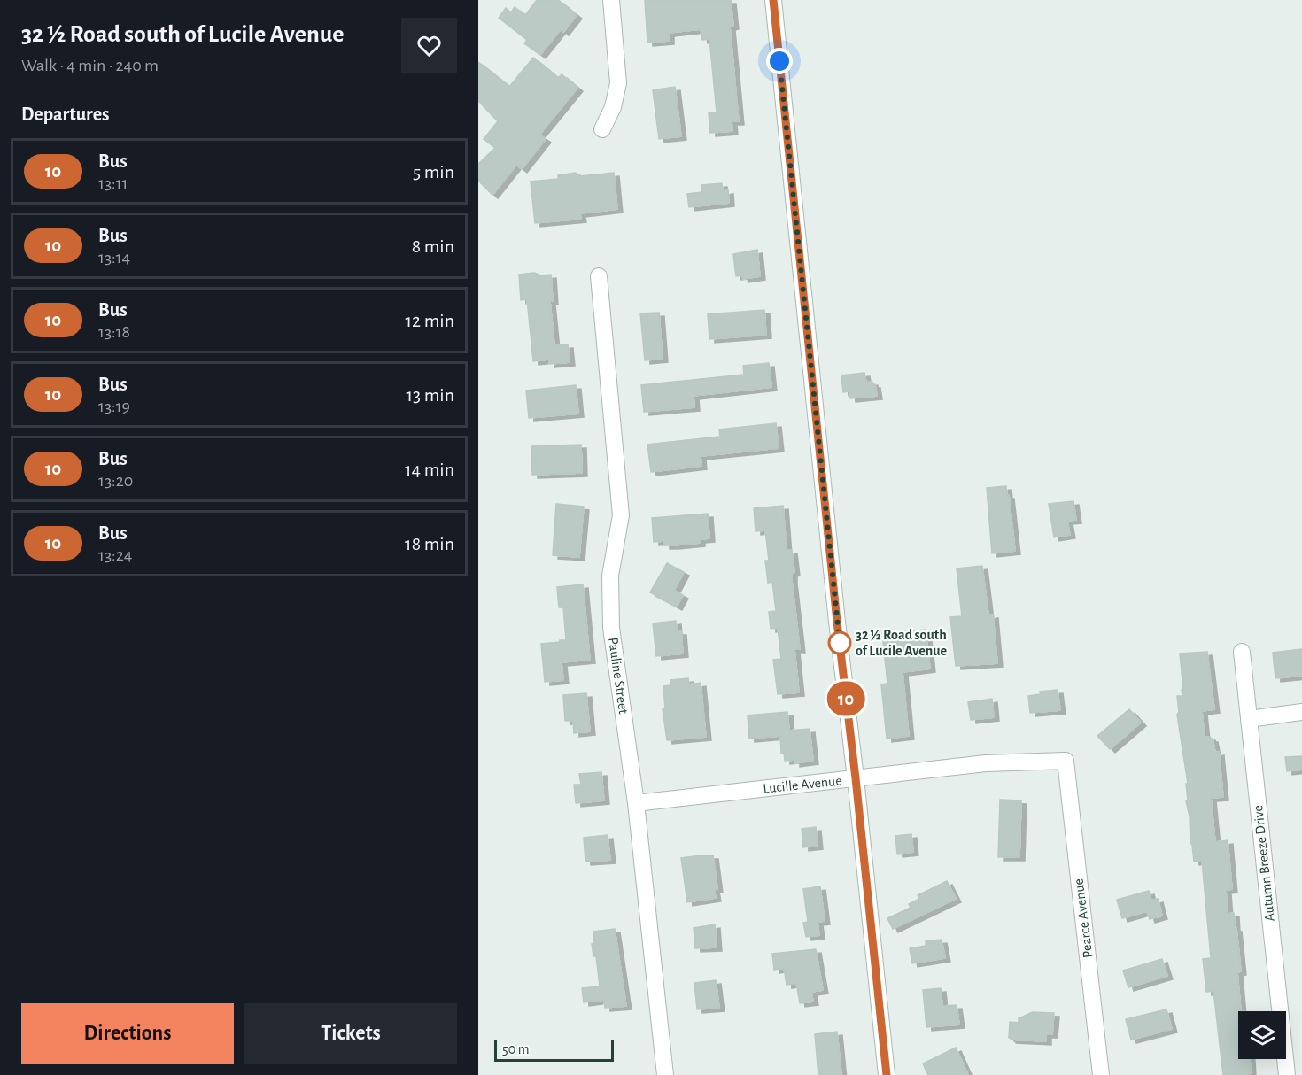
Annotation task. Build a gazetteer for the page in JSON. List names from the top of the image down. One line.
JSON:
{"streets":{"street":["Pauline Street","Lucille Avenue","Autumn Breeze Drive","Pearce Avenue"]},"crossings":[["Pauline Street","Lucille Avenue"],["Lucille Avenue","Pearce Avenue"]],"places":["32 ½ Road south of Lucile Avenue"],"lines":["bus line 10"],"scale_bar":"50 m","page":{"heading":[["32 ½ Road south of Lucile Avenue","Walk · 4 min · 240 m"],"Departures"],"on_map":"10","list":[{"mark":"10","name":"Bus","note":"13:11","value":"5 min"},{"mark":"10","name":"Bus","note":"13:14","value":"8 min"},{"mark":"10","name":"Bus","note":"13:18","value":"12 min"},{"mark":"10","name":"Bus","note":"13:19","value":"13 min"},{"mark":"10","name":"Bus","note":"13:20","value":"14 min"},{"mark":"10","name":"Bus","note":"13:24","value":"18 min"}],"buttons":["Directions","Tickets"],"scale":"50 m"}}
